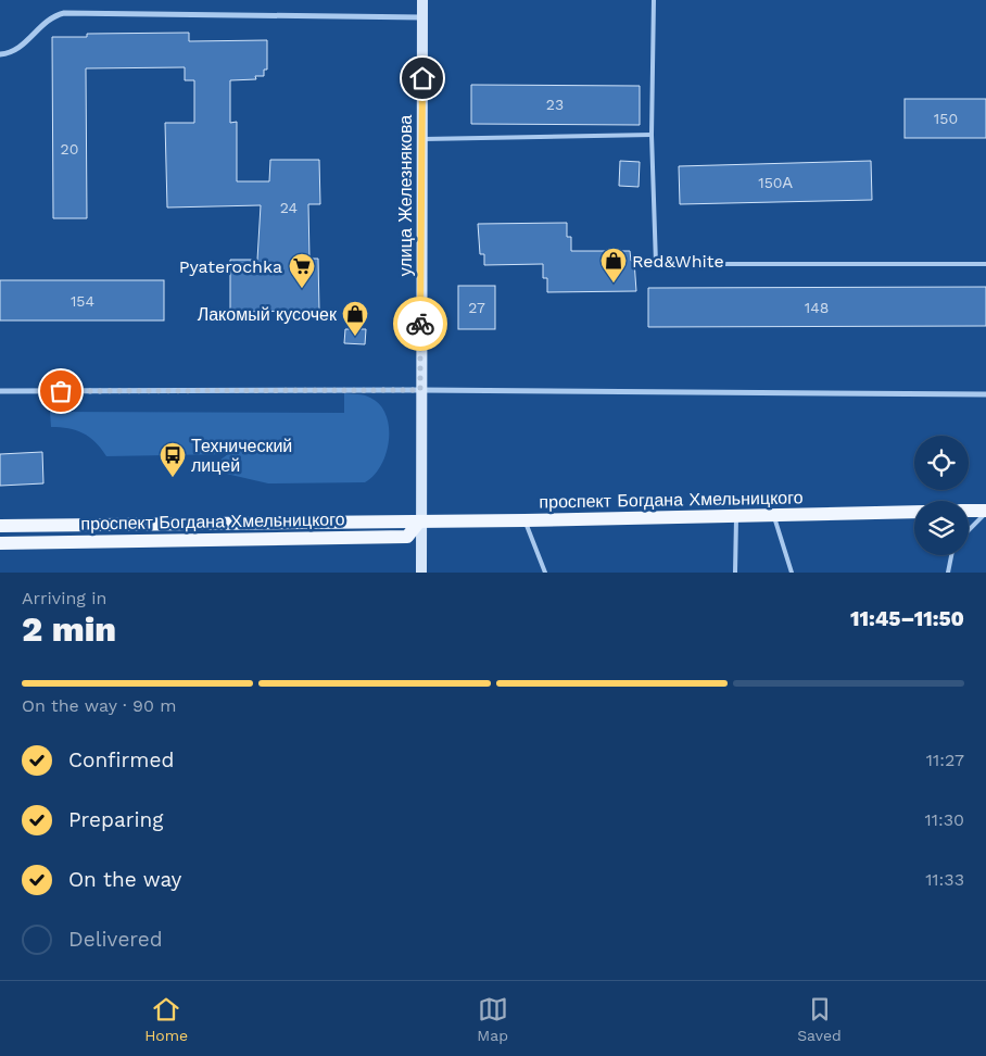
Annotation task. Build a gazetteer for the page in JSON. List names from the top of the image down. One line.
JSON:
{"streets":{"main road":["проспект Богдана Хмельницкого"],"street":["улица Железнякова"]},"crossings":[["улица Железнякова","проспект Богдана Хмельницкого"]],"places":{"shop":["Red&White","Лакомый кусочек"],"supermarket":["Pyaterochka"],"bus stop":["Технический лицей"]},"house_numbers":["23","150","20","150А","24","154","27","148"],"page":{"heading":["2 min","Arriving in","11:45–11:50"],"bar":"On the way · 90 m","list":[["Confirmed","11:27"],["Preparing","11:30"],["On the way","11:33"],"Delivered"],"tabs":["Home","Map","Saved"]}}
